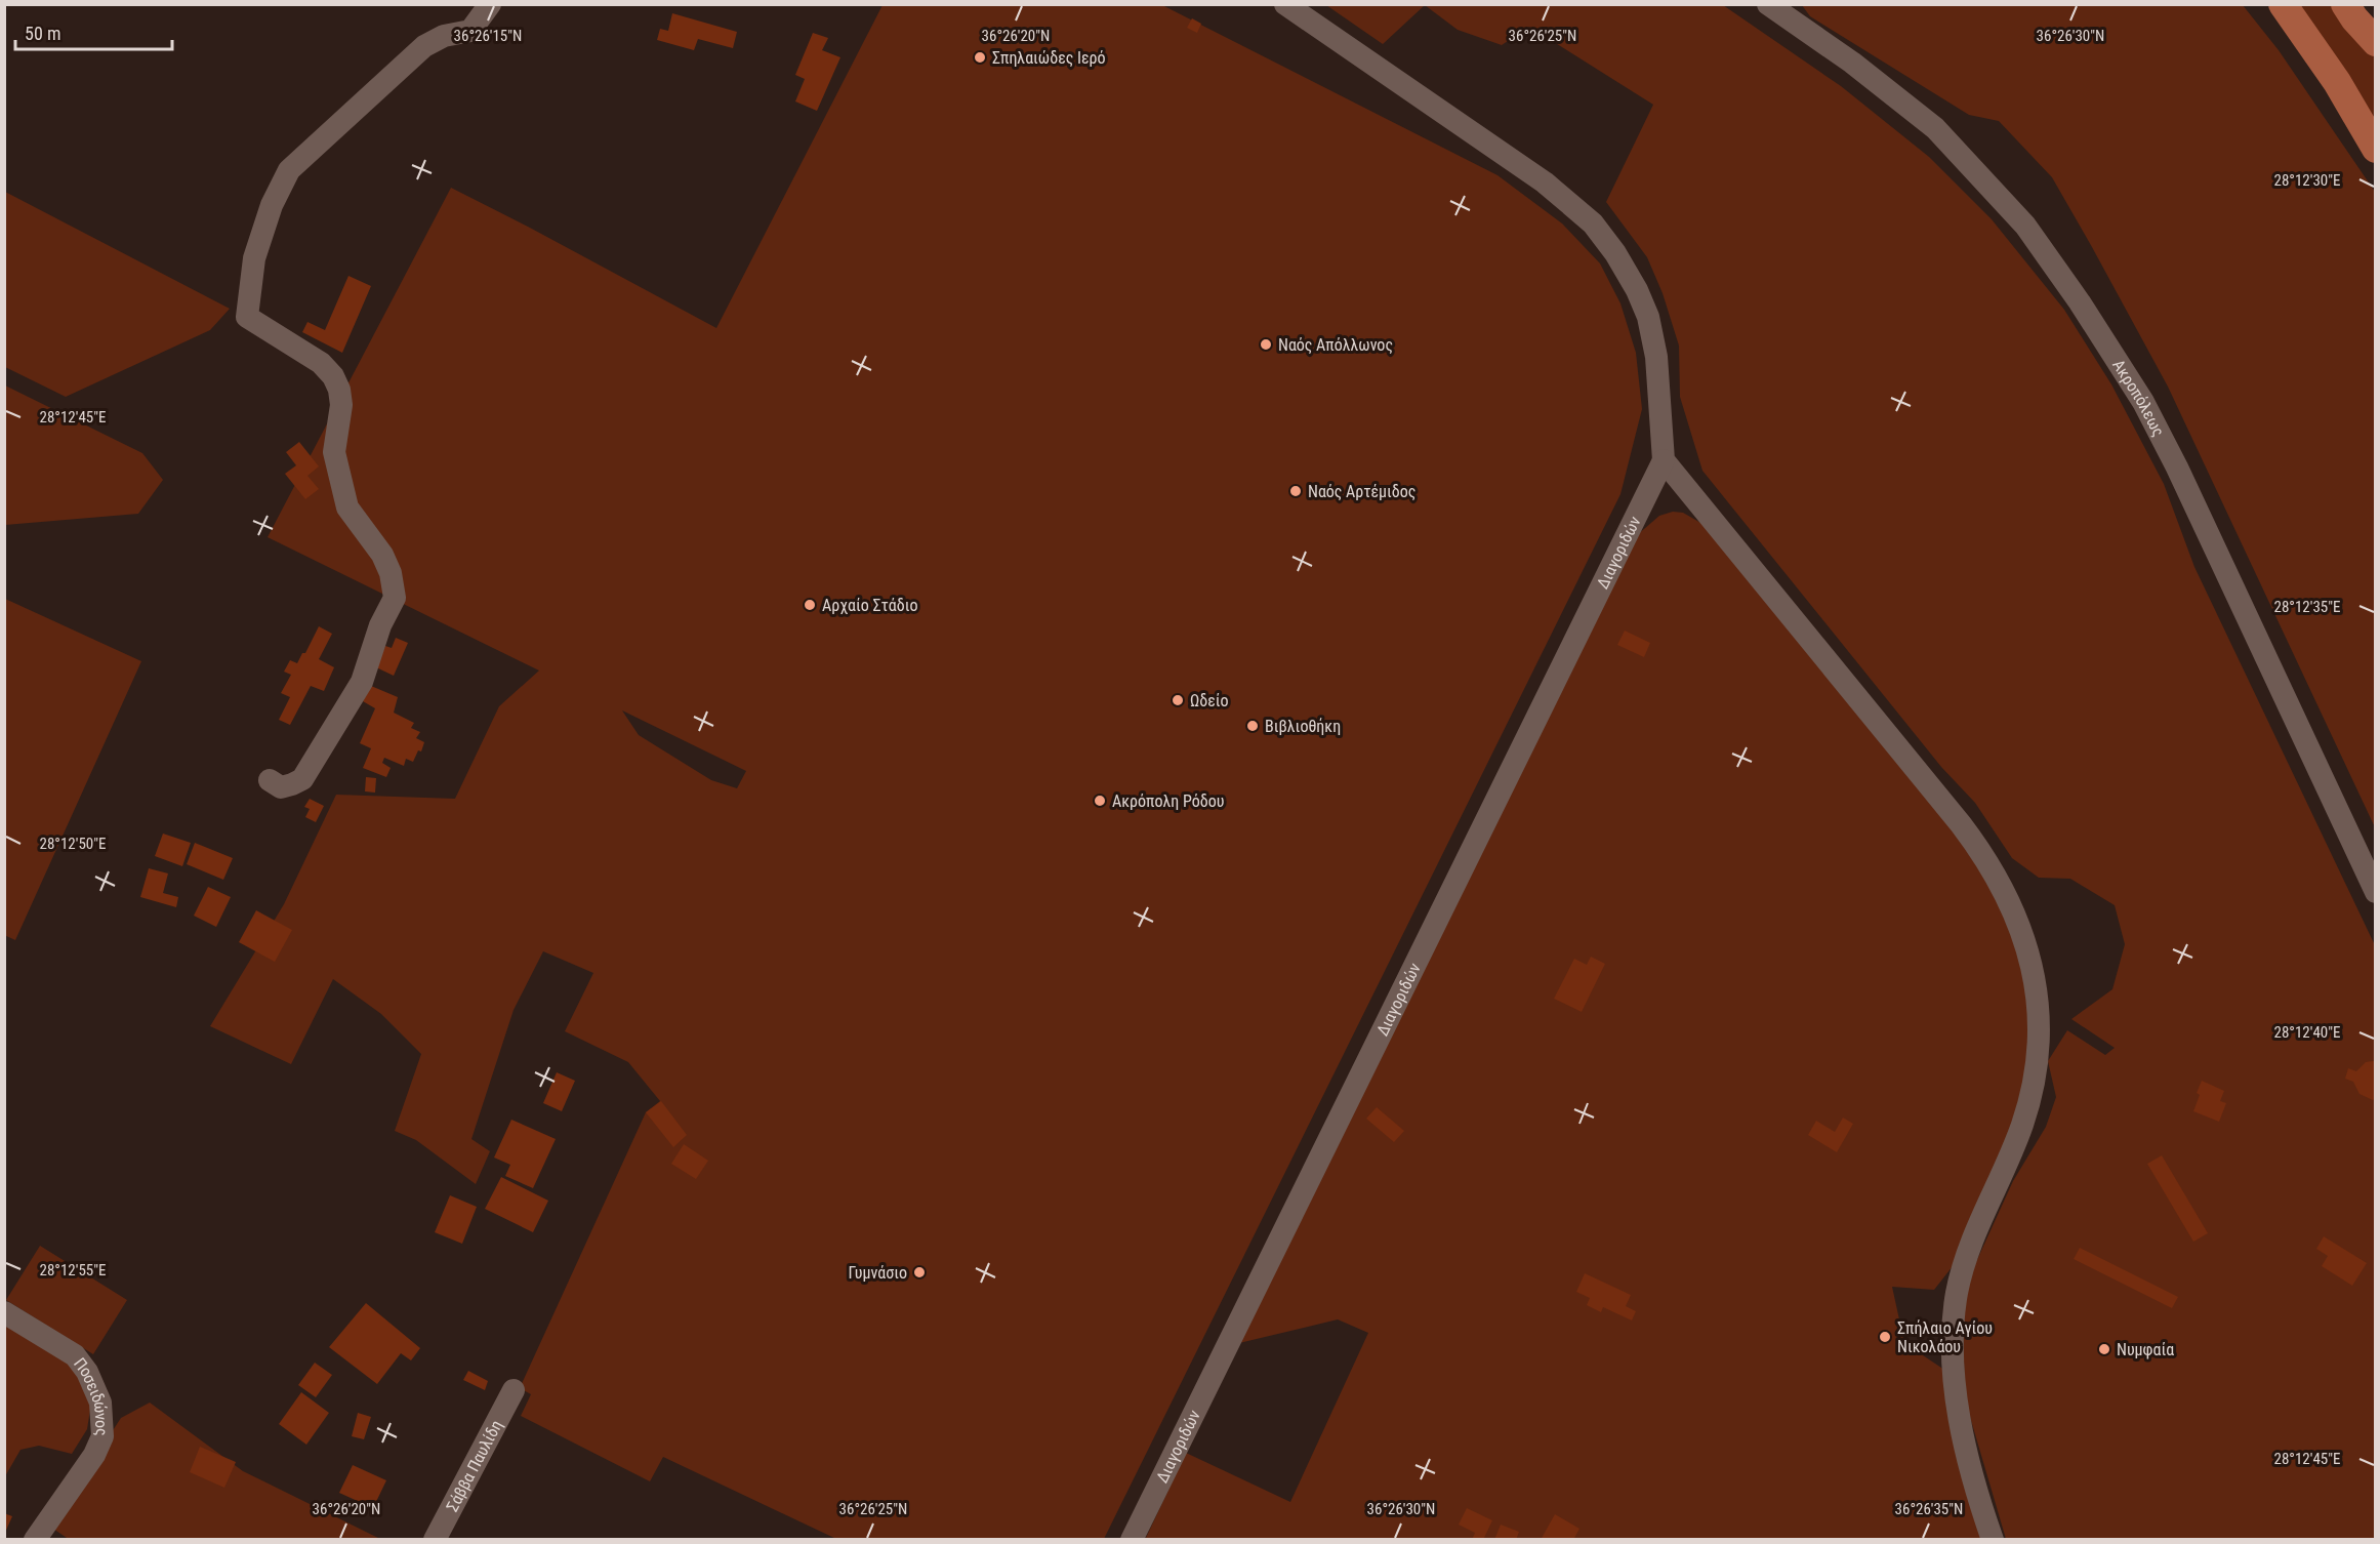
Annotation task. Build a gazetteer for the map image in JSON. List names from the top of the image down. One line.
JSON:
{"streets":{"street":["Ακροπόλεως","Διαγοριδών","Ποσειδώνος","Σάββα Παυλίδη"]},"places":["Σπηλαιώδες Ιερό","Ναός Απόλλωνος","Ναός Αρτέμιδος","Αρχαίο Στάδιο","Ωδείο","Βιβλιοθήκη","Ακρόπολη Ρόδου","Γυμνάσιο","Σπήλαιο Αγίου Νικολάου","Νυμφαία"],"scale_bar":"50 m","coordinates":["36°26'15\"N","36°26'20\"N","36°26'25\"N","36°26'30\"N","28°12'30\"E","28°12'45\"E","28°12'35\"E","28°12'50\"E","28°12'40\"E","28°12'55\"E","36°26'35\"N"]}
